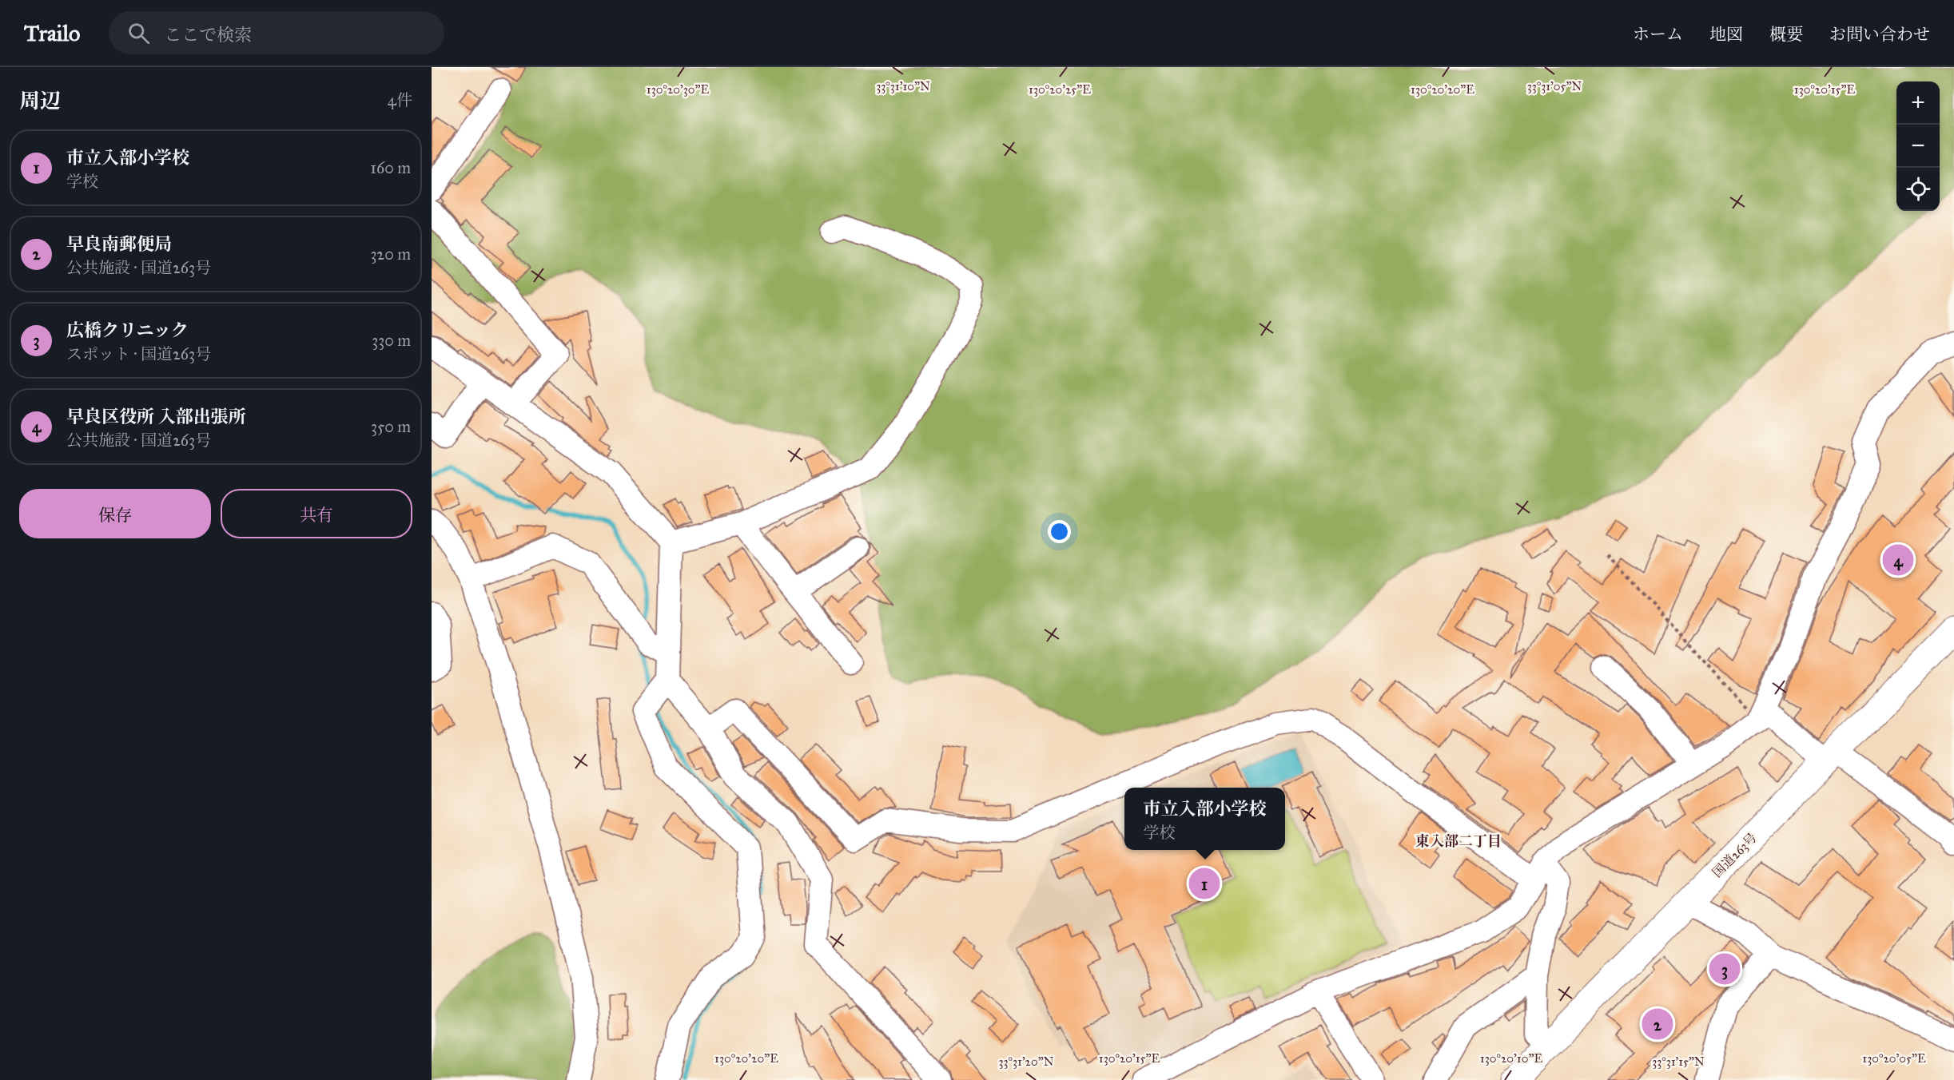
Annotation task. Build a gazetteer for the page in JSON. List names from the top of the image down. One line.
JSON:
{"streets":{"highway":["国道263号"]},"districts":["東入部二丁目"],"page":{"header":"Trailo","search":"ここで検索","nav":["ホーム","地図","概要","お問い合わせ"],"heading":["周辺","4件"],"map_buttons":["+","−"],"list":[{"mark":"1","name":"市立入部小学校","note":"学校","value":"160 m"},{"mark":"2","name":"早良南郵便局","note":"公共施設 · 国道263号","value":"320 m"},{"mark":"3","name":"広橋クリニック","note":"スポット · 国道263号","value":"330 m"},{"mark":"4","name":"早良区役所 入部出張所","note":"公共施設 · 国道263号","value":"350 m"}],"buttons":["保存","共有"],"pins":["4","1","3","2"],"popup":["市立入部小学校","学校"]},"coordinates":["33°31'10\"N","33°31'05\"N","130°20'30\"E","130°20'25\"E","130°20'20\"E","130°20'15\"E","130°20'10\"E","130°20'05\"E","33°31'20\"N","33°31'15\"N"]}
